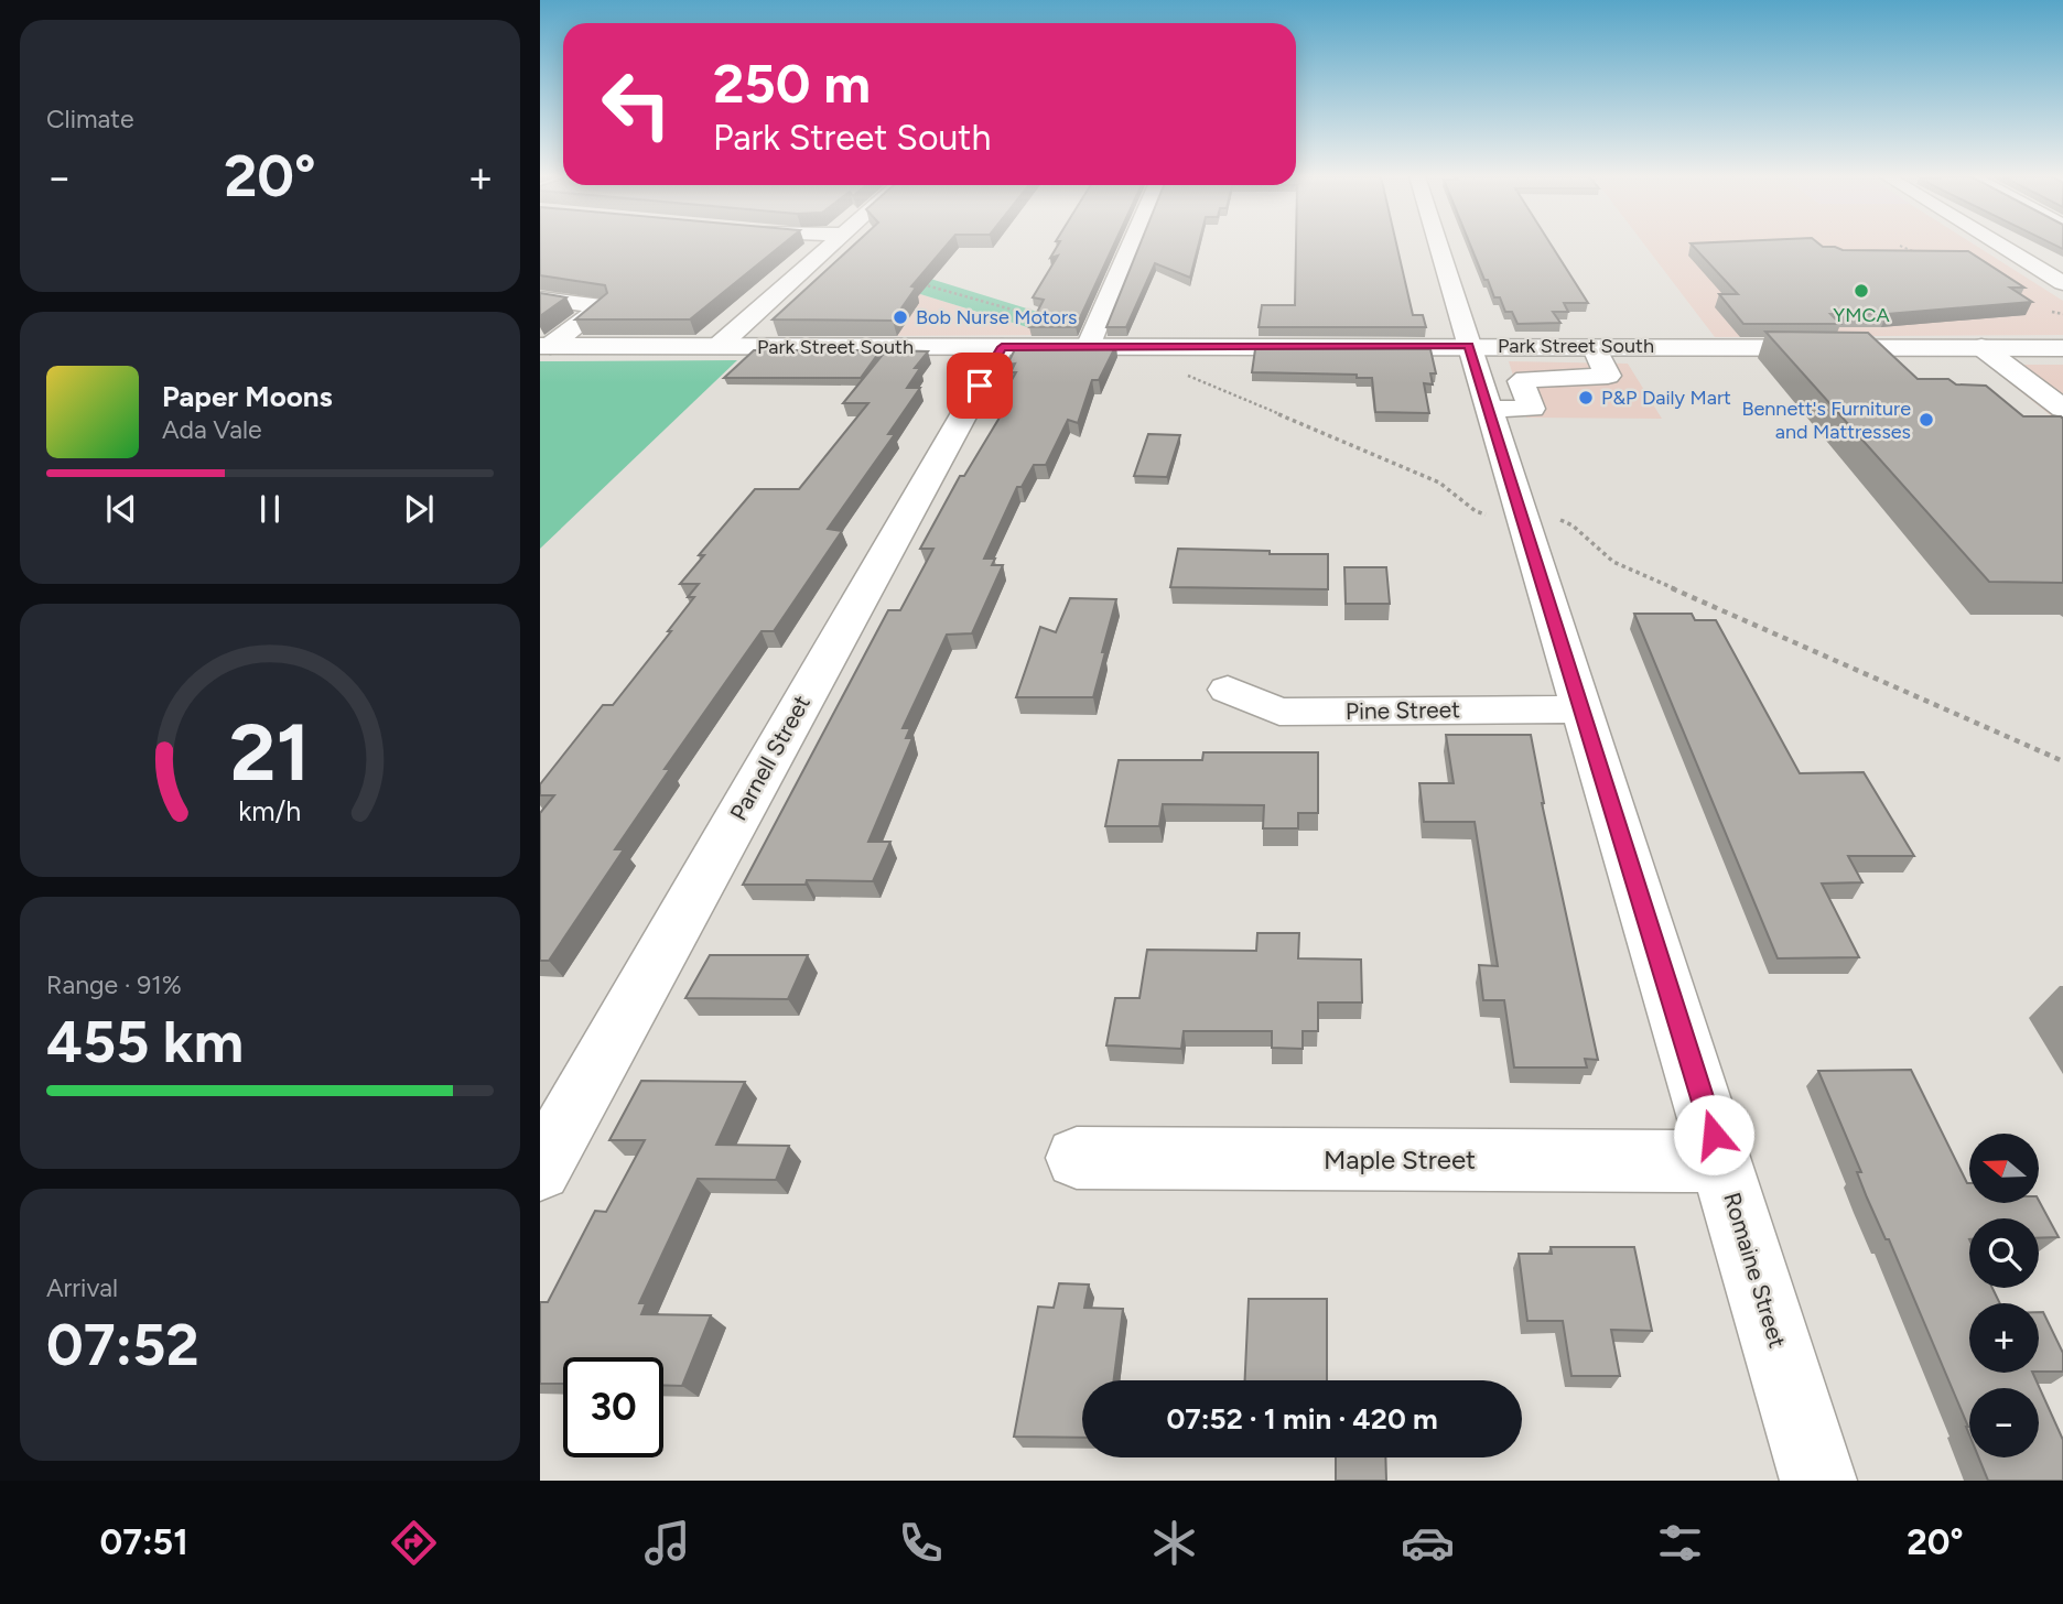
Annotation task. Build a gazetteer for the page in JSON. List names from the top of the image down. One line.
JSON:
{"streets":{"street":["Park Street South","Pine Street","Parnell Street","Maple Street","Romaine Street"]},"crossings":[["Park Street South","Parnell Street"],["Park Street South","Romaine Street"],["Pine Street","Romaine Street"],["Maple Street","Romaine Street"]],"places":["YMCA","Bob Nurse Motors","P&P Daily Mart","Bennett's Furniture and Mattresses"],"north":"left","page":{"tile":["Climate",["Range · 91%","455 km"],["Arrival","07:52"]],"turn":["250 m","Park Street South"],"heat":["−","20°","+"],"song":["Paper Moons","Ada Vale"],"map_buttons":["+","−"],"limit":"30","trip":"07:52 · 1 min · 420 m","tabs":["07:51","20°"],"gauge":["21","km/h"]}}
